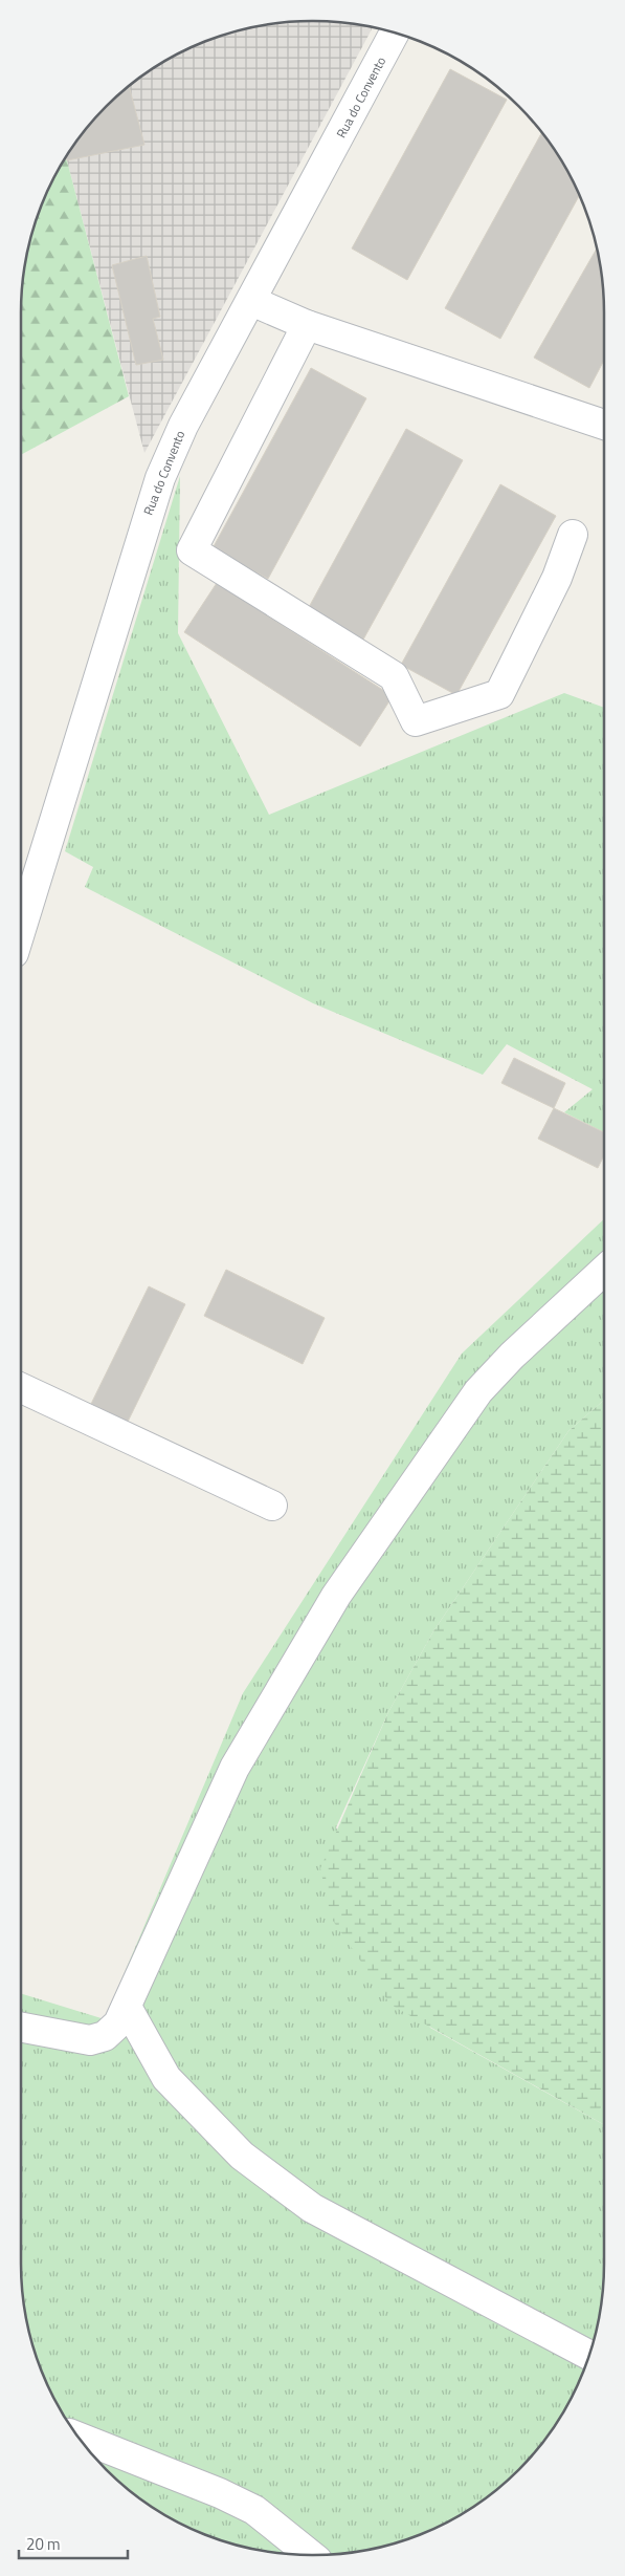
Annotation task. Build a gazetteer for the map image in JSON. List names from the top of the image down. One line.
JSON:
{"streets":{"street":["Rua do Convento"]},"scale_bar":"20 m"}
